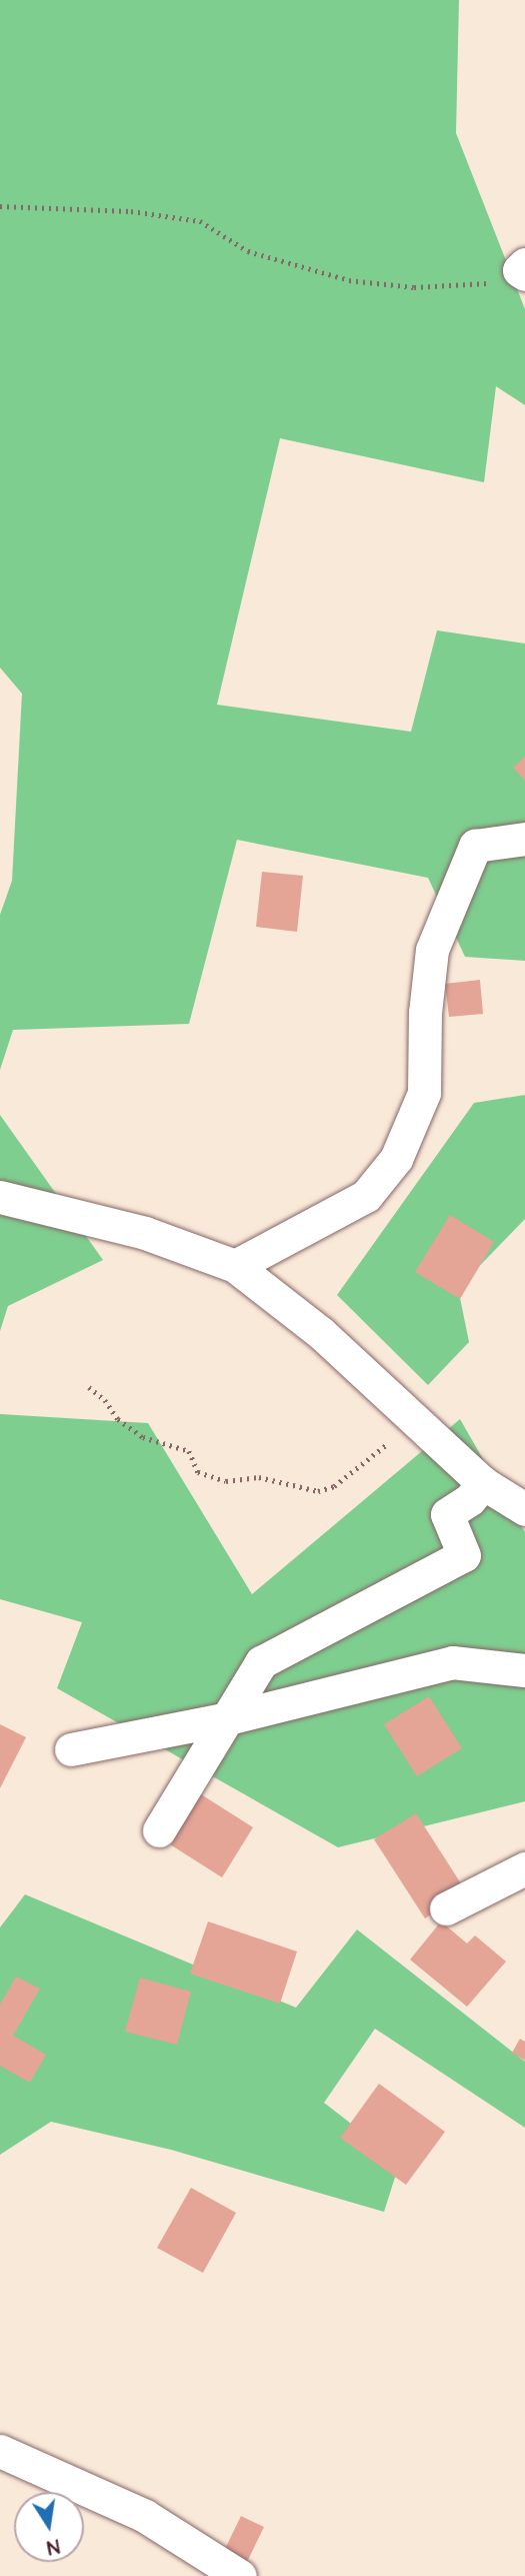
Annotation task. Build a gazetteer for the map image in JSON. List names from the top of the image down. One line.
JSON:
{"north":"bottom"}
